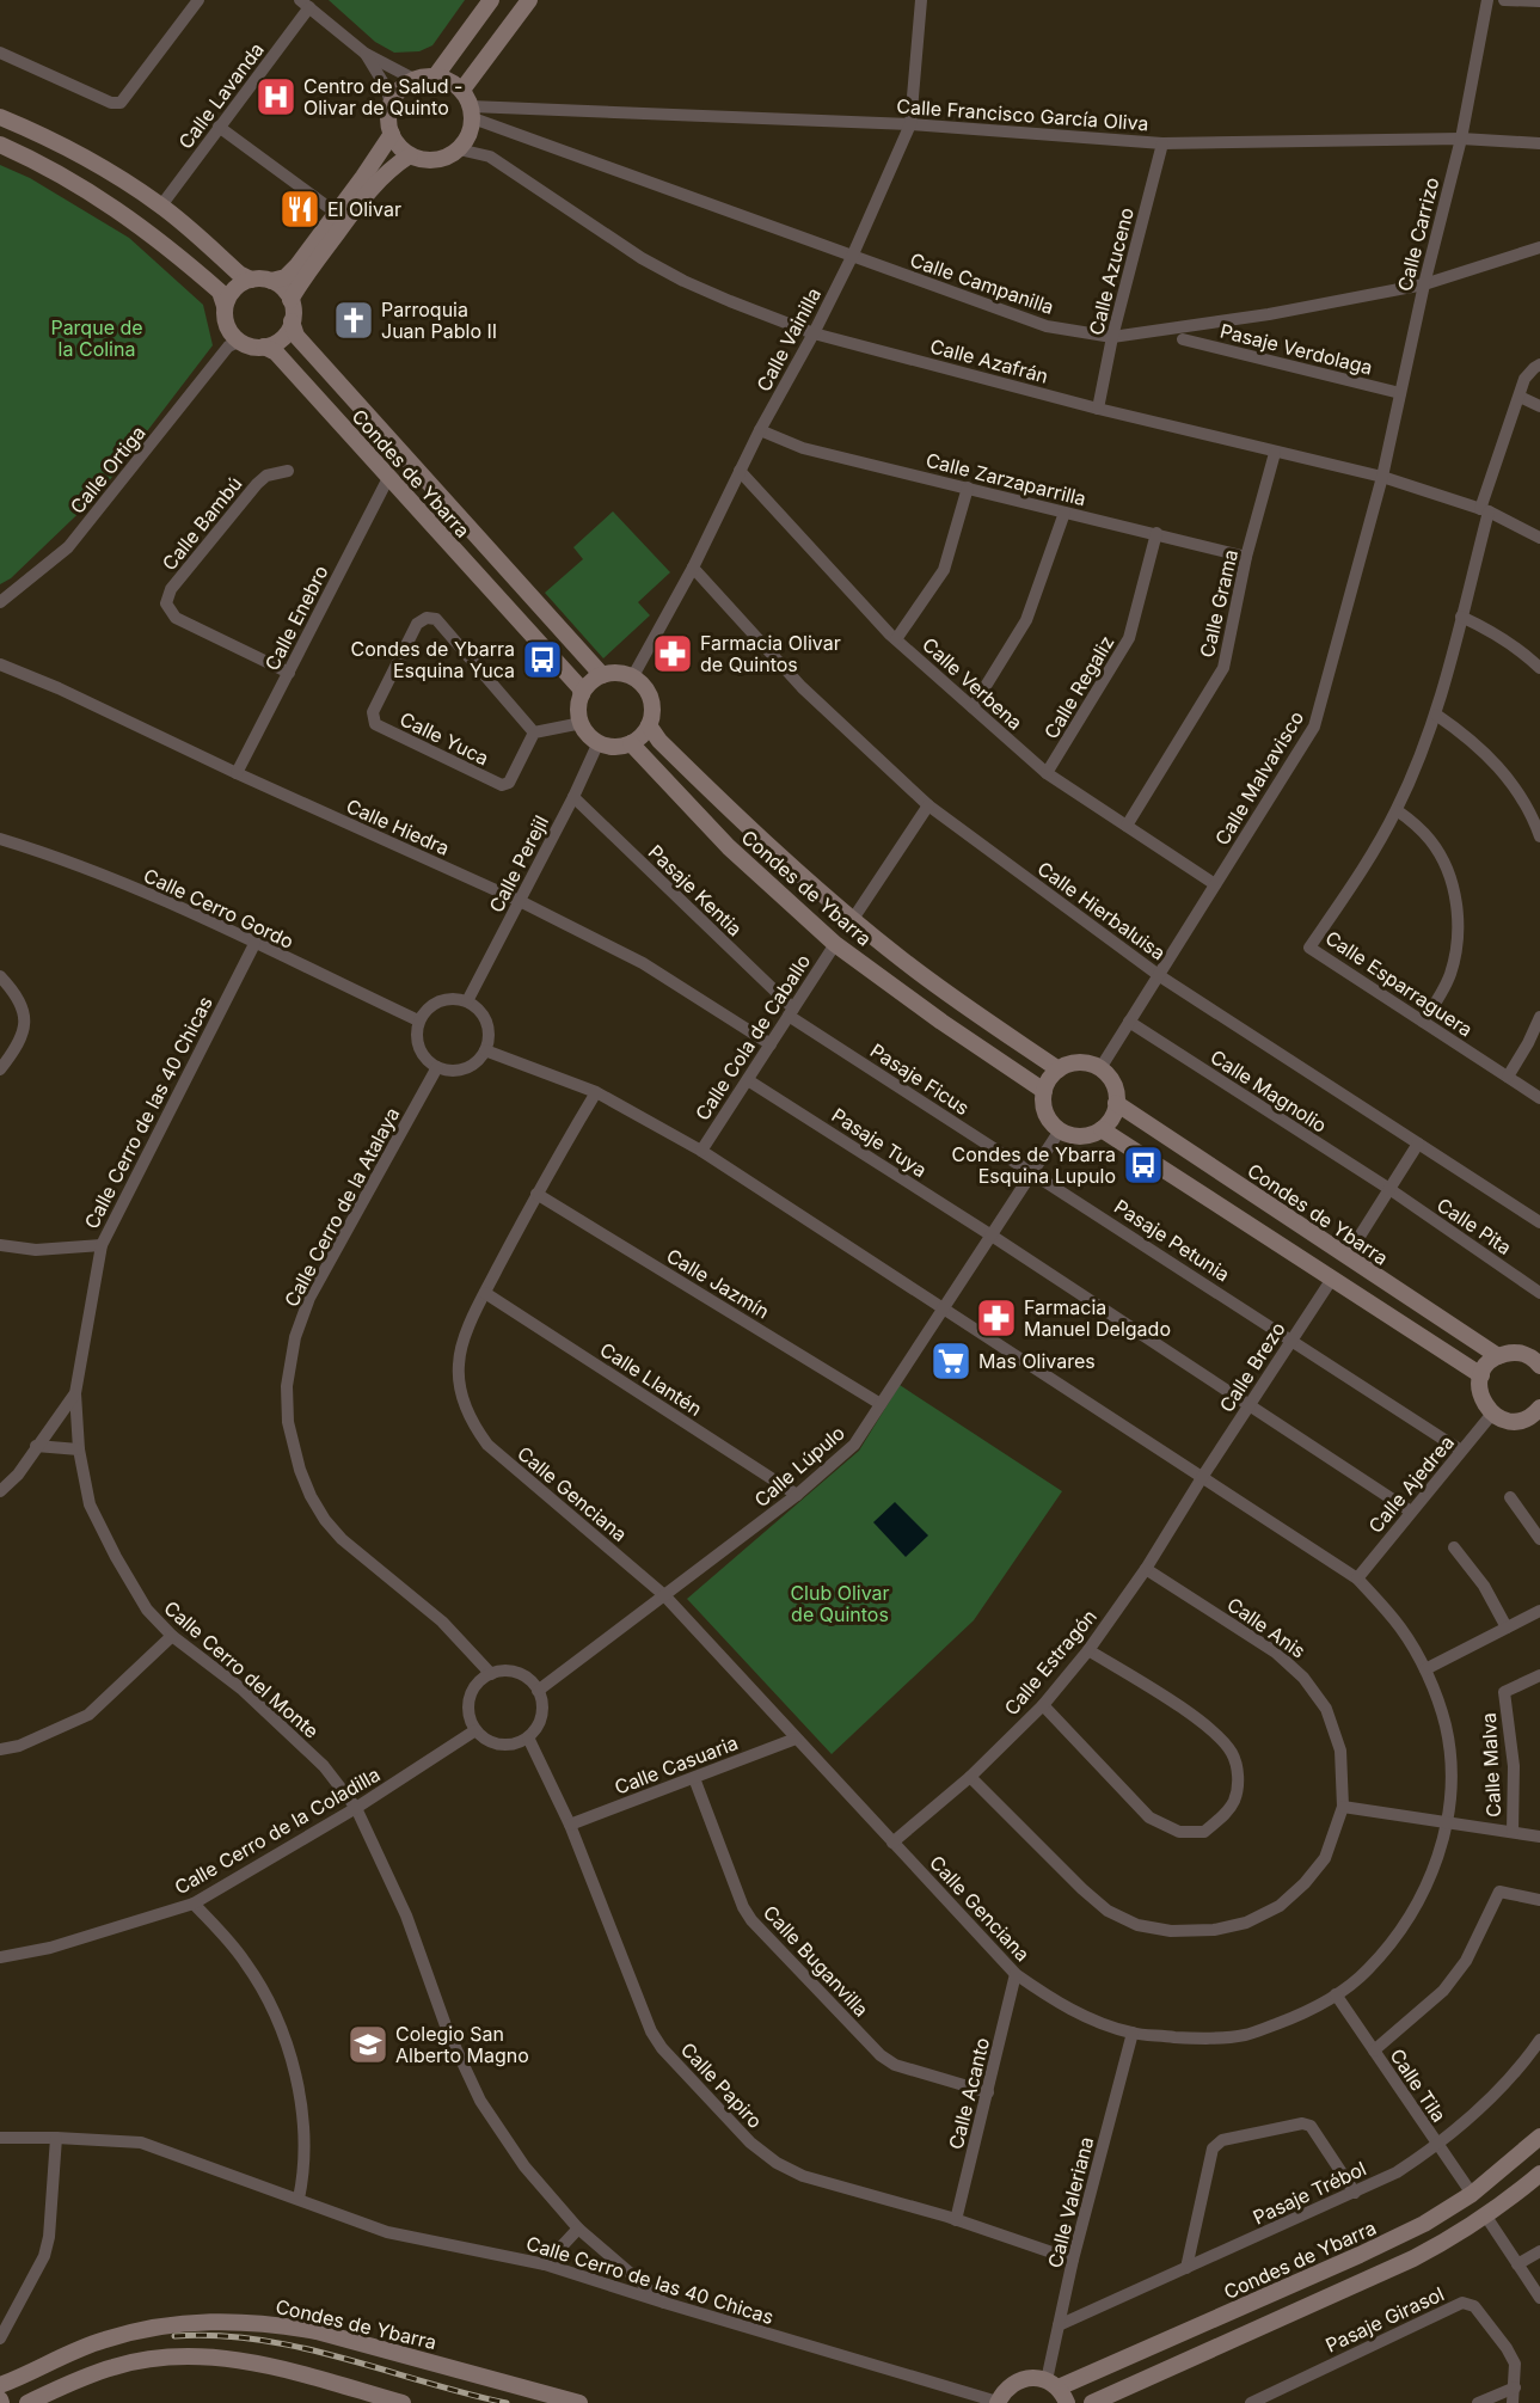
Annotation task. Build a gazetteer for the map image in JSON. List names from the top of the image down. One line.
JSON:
{"streets":{"main road":["Condes de Ybarra"],"street":["Calle Lavanda","Calle Francisco García Oliva","Calle Carrizo","Calle Azuceno","Calle Campanilla","Calle Vainilla","Pasaje Verdolaga","Calle Azafrán","Calle Ortiga","Calle Zarzaparrilla","Calle Bambú","Calle Grama","Calle Enebro","Calle Verbena","Calle Regaliz","Calle Yuca","Calle Malvavisco","Calle Hiedra","Calle Perejil","Pasaje Kentia","Calle Cerro Gordo","Calle Hierbaluisa","Calle Esparraguera","Calle Cola de Caballo","Pasaje Ficus","Calle Magnolio","Calle Cerro de las 40 Chicas","Pasaje Tuya","Calle Cerro de la Atalaya","Calle Pita","Pasaje Petunia","Calle Jazmín","Calle Brezo","Calle Llantén","Calle Lúpulo","Calle Ajedrea","Calle Genciana","Calle Anis","Calle Estragón","Calle Cerro del Monte","Calle Casuaria","Calle Malva","Calle Cerro de la Coladilla","Calle Buganvilla","Calle Papiro","Calle Tila","Calle Acanto","Pasaje Trébol","Calle Valeriana","Pasaje Girasol"]},"crossings":[["Calle Francisco García Oliva","Calle Carrizo"],["Calle Francisco García Oliva","Calle Azuceno"],["Calle Francisco García Oliva","Calle Campanilla"],["Calle Francisco García Oliva","Calle Vainilla"],["Calle Francisco García Oliva","Calle Azafrán"],["Calle Carrizo","Calle Campanilla"],["Calle Carrizo","Pasaje Verdolaga"],["Calle Carrizo","Calle Azafrán"],["Calle Carrizo","Calle Malvavisco"],["Calle Azuceno","Calle Campanilla"],["Calle Azuceno","Calle Azafrán"],["Calle Campanilla","Calle Vainilla"],["Calle Campanilla","Calle Azafrán"],["Calle Vainilla","Calle Azafrán"],["Calle Vainilla","Condes de Ybarra"],["Calle Vainilla","Calle Zarzaparrilla"],["Calle Vainilla","Calle Verbena"],["Calle Vainilla","Calle Perejil"],["Calle Vainilla","Calle Hierbaluisa"],["Calle Azafrán","Calle Grama"],["Calle Azafrán","Calle Malvavisco"],["Calle Azafrán","Calle Esparraguera"],["Calle Ortiga","Condes de Ybarra"],["Condes de Ybarra","Calle Enebro"],["Condes de Ybarra","Calle Malvavisco"],["Condes de Ybarra","Calle Perejil"],["Condes de Ybarra","Calle Cola de Caballo"],["Condes de Ybarra","Calle Cerro de las 40 Chicas"],["Condes de Ybarra","Calle Lúpulo"],["Condes de Ybarra","Calle Tila"],["Condes de Ybarra","Calle Valeriana"],["Calle Zarzaparrilla","Calle Grama"],["Calle Zarzaparrilla","Calle Regaliz"],["Calle Bambú","Calle Enebro"],["Calle Grama","Calle Verbena"],["Calle Enebro","Calle Hiedra"],["Calle Verbena","Calle Regaliz"],["Calle Verbena","Calle Malvavisco"],["Calle Malvavisco","Calle Hierbaluisa"],["Calle Malvavisco","Calle Magnolio"],["Calle Malvavisco","Calle Lúpulo"],["Calle Hiedra","Calle Perejil"],["Calle Hiedra","Calle Cola de Caballo"],["Calle Perejil","Pasaje Kentia"],["Calle Perejil","Calle Cerro Gordo"],["Calle Perejil","Calle Cerro de la Atalaya"],["Calle Perejil","Calle Genciana"],["Pasaje Kentia","Calle Cola de Caballo"],["Pasaje Kentia","Pasaje Ficus"],["Calle Cerro Gordo","Calle Cerro de las 40 Chicas"],["Calle Cerro Gordo","Calle Cerro de la Atalaya"],["Calle Cerro Gordo","Calle Genciana"],["Calle Cola de Caballo","Pasaje Ficus"],["Calle Cola de Caballo","Pasaje Tuya"],["Calle Cola de Caballo","Calle Genciana"],["Pasaje Ficus","Pasaje Petunia"],["Pasaje Ficus","Calle Lúpulo"],["Calle Magnolio","Calle Pita"],["Calle Cerro de las 40 Chicas","Calle Cerro del Monte"],["Pasaje Tuya","Calle Brezo"],["Pasaje Tuya","Calle Lúpulo"],["Pasaje Tuya","Calle Ajedrea"],["Calle Cerro de la Atalaya","Calle Lúpulo"],["Calle Cerro de la Atalaya","Calle Genciana"],["Calle Cerro de la Atalaya","Calle Cerro de la Coladilla"],["Calle Cerro de la Atalaya","Calle Papiro"],["Pasaje Petunia","Calle Brezo"],["Pasaje Petunia","Calle Lúpulo"],["Pasaje Petunia","Calle Ajedrea"],["Calle Jazmín","Calle Lúpulo"],["Calle Jazmín","Calle Genciana"],["Calle Brezo","Calle Genciana"],["Calle Brezo","Calle Estragón"],["Calle Llantén","Calle Lúpulo"],["Calle Llantén","Calle Genciana"],["Calle Lúpulo","Calle Genciana"],["Calle Lúpulo","Calle Cerro de la Coladilla"],["Calle Lúpulo","Calle Papiro"],["Calle Ajedrea","Calle Genciana"],["Calle Genciana","Calle Estragón"],["Calle Genciana","Calle Casuaria"],["Calle Genciana","Calle Malva"],["Calle Genciana","Calle Tila"],["Calle Genciana","Calle Acanto"],["Calle Genciana","Calle Valeriana"],["Calle Anis","Calle Estragón"],["Calle Anis","Calle Malva"],["Calle Cerro del Monte","Calle Cerro de la Coladilla"],["Calle Casuaria","Calle Buganvilla"],["Calle Casuaria","Calle Papiro"],["Calle Cerro de la Coladilla","Calle Papiro"],["Calle Buganvilla","Calle Acanto"],["Calle Papiro","Calle Acanto"],["Calle Papiro","Calle Valeriana"],["Calle Tila","Pasaje Trébol"],["Pasaje Trébol","Calle Valeriana"]],"parks":["Parque de la Colina","Club Olivar de Quintos"],"places":{"hospital":["Centro de Salud - Olivar de Quinto"],"restaurant":["El Olivar"],"church":["Parroquia Juan Pablo II"],"pharmacy":["Farmacia Olivar de Quintos","Farmacia Manuel Delgado"],"bus stop":["Condes de Ybarra Esquina Yuca","Condes de Ybarra Esquina Lupulo"],"supermarket":["Mas Olivares"],"school or university":["Colegio San Alberto Magno"]}}
